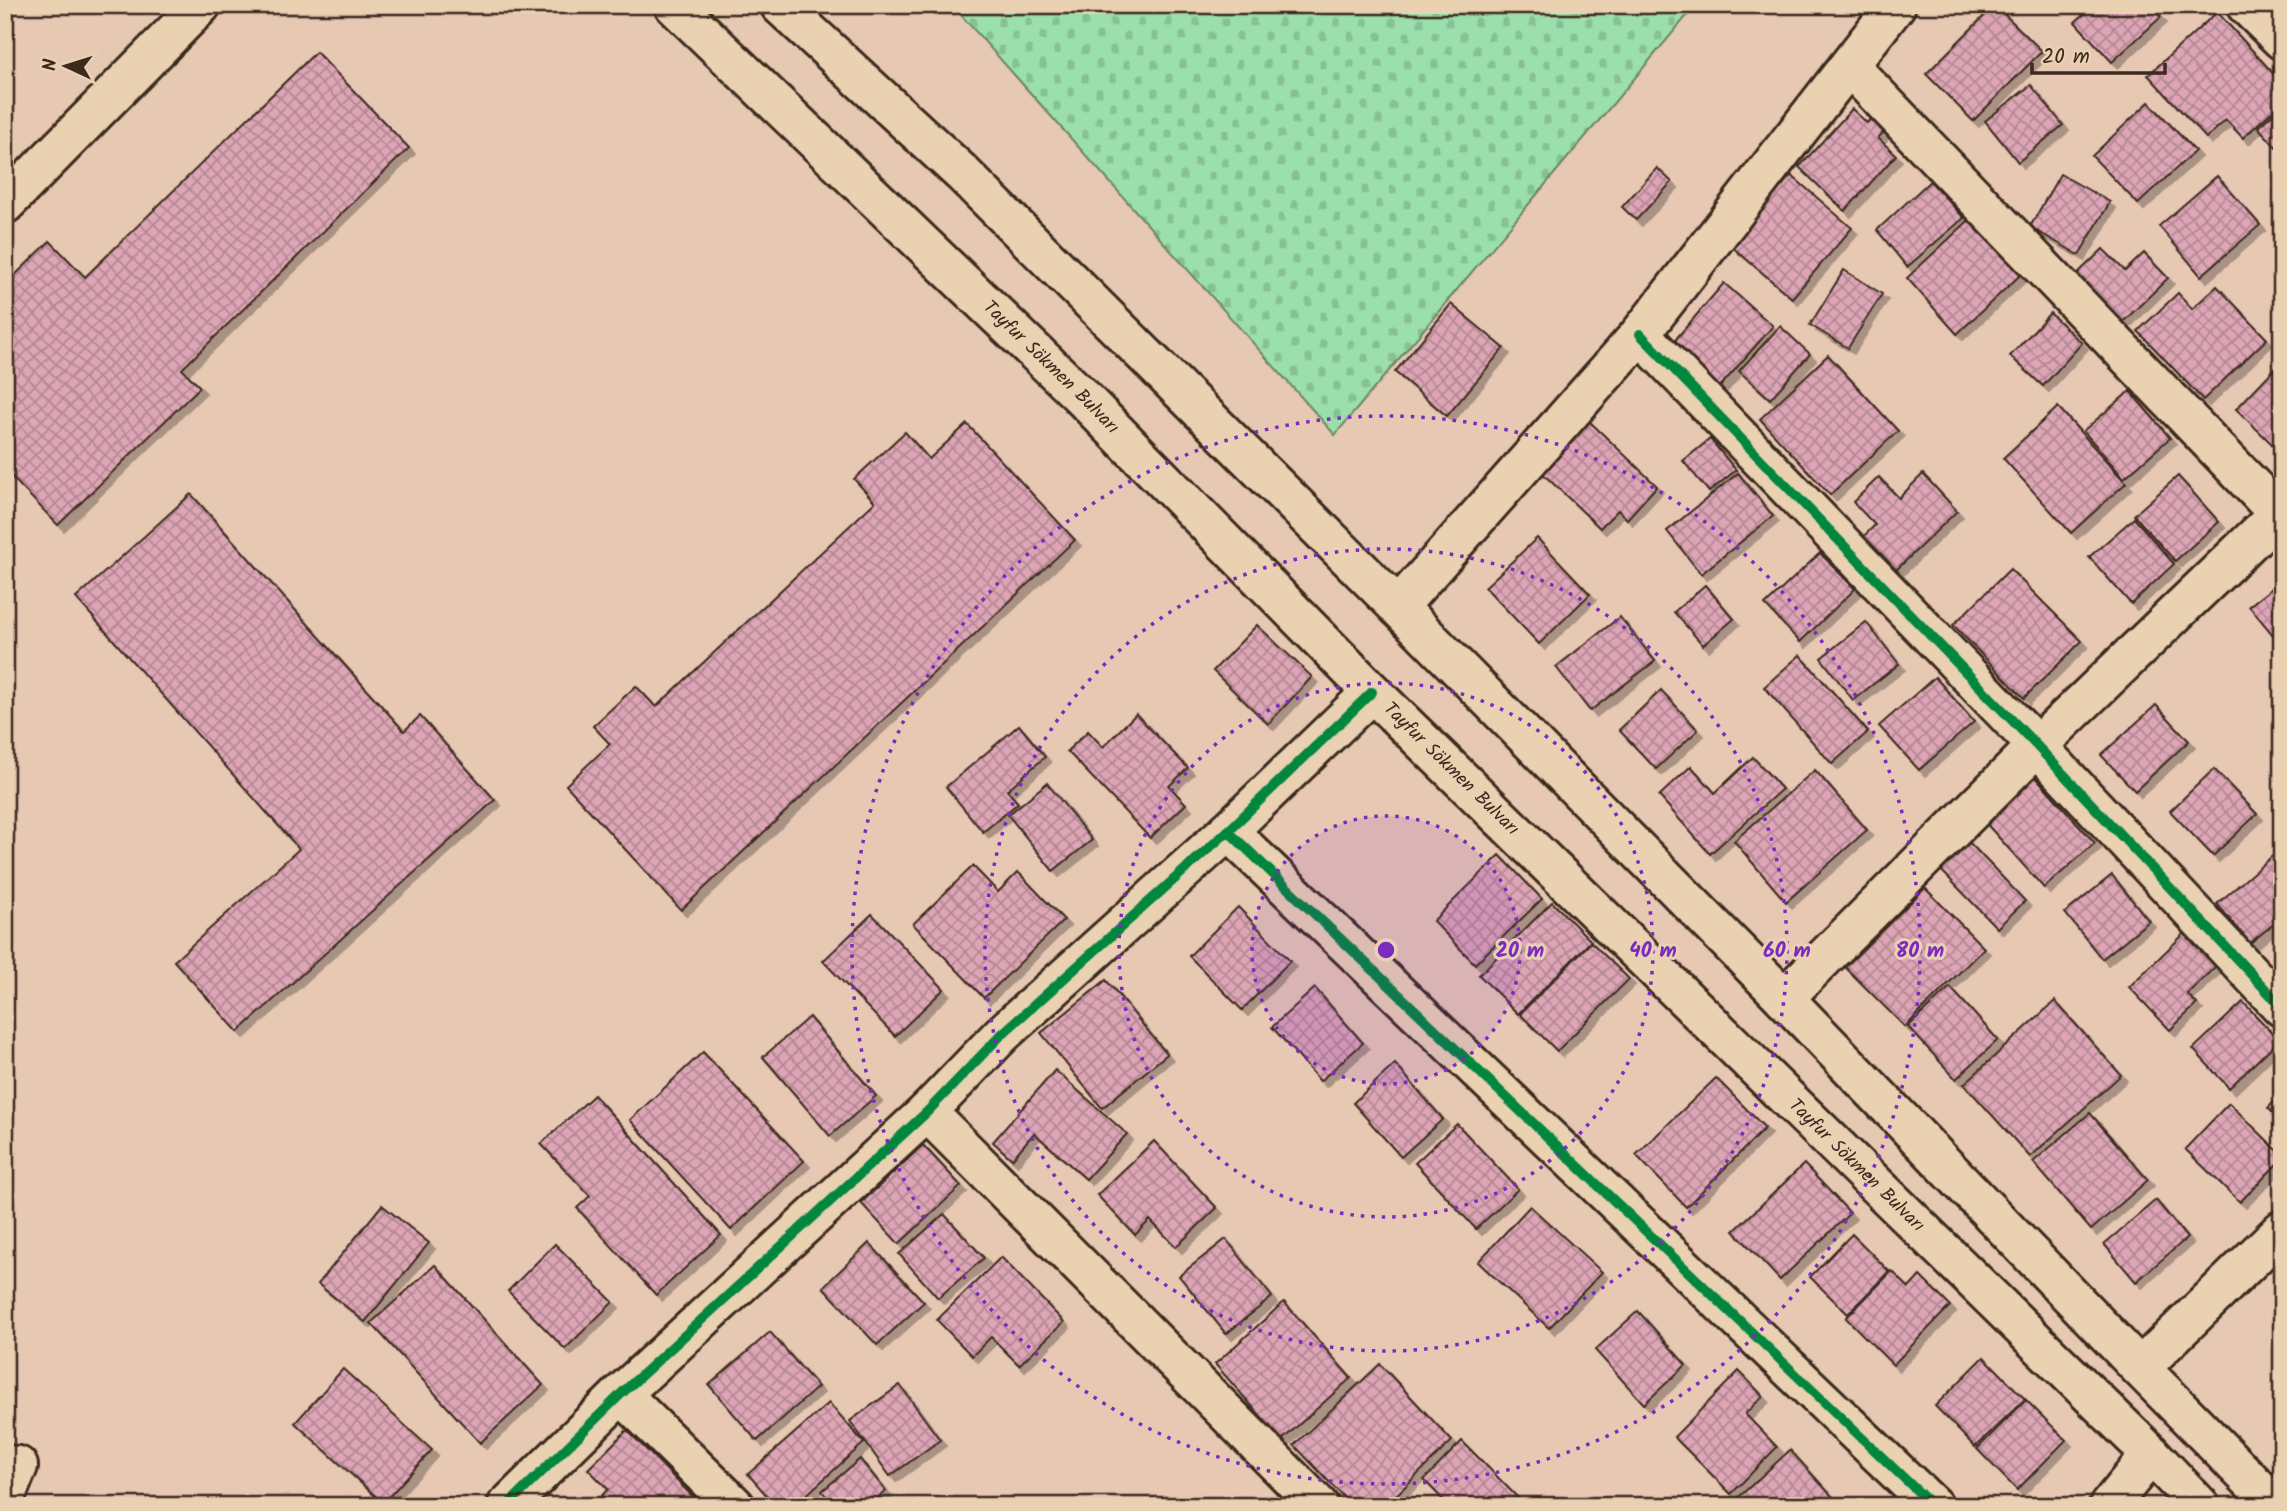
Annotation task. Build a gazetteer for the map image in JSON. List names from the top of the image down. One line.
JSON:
{"streets":{"street":["Tayfur Sökmen Bulvarı"]},"scale_bar":"20 m","north":"left","rings":["20 m","40 m","60 m","80 m"]}
